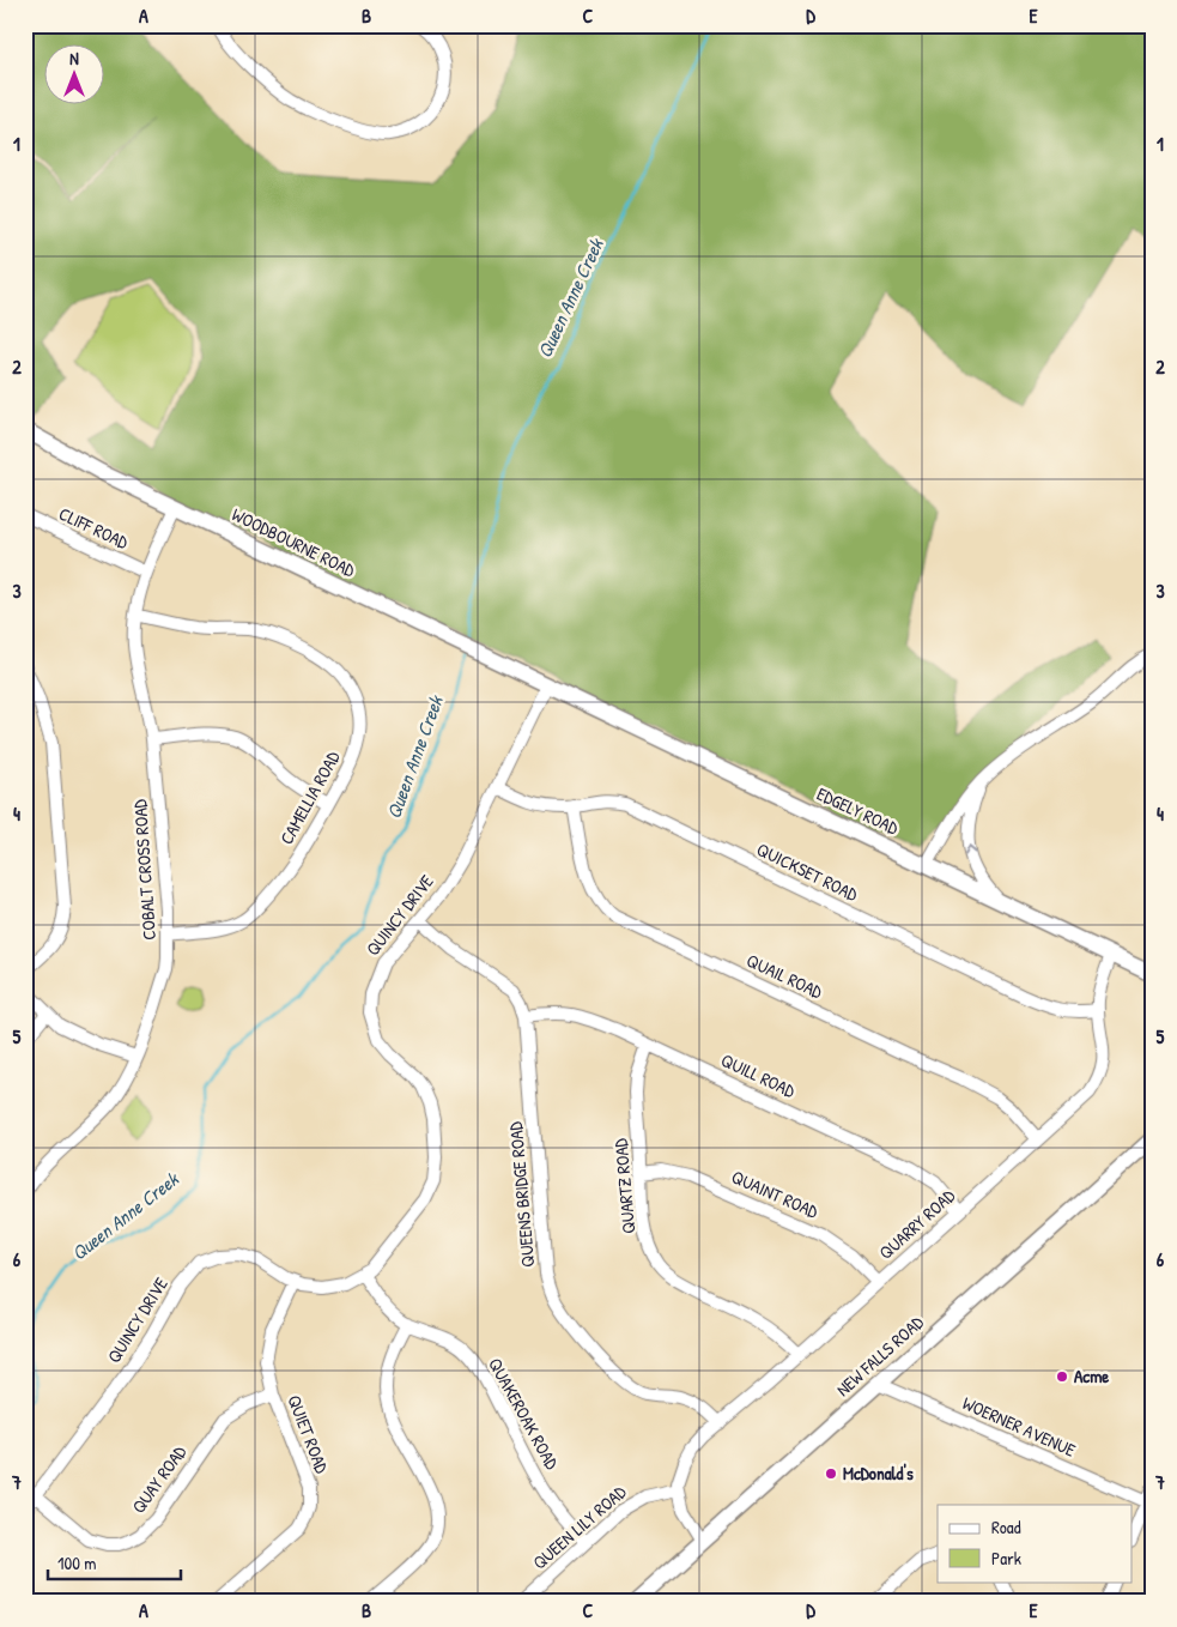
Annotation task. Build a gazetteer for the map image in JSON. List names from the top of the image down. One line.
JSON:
{"streets":{"main road":["WOODBOURNE ROAD","EDGELY ROAD","NEW FALLS ROAD"],"street":["CLIFF ROAD","CAMELLIA ROAD","COBALT CROSS ROAD","QUICKSET ROAD","QUINCY DRIVE","QUAIL ROAD","QUILL ROAD","QUARTZ ROAD","QUEENS BRIDGE ROAD","QUAINT ROAD","QUARRY ROAD","QUAKEROAK ROAD","WOERNER AVENUE","QUIET ROAD","QUAY ROAD","QUEEN LILY ROAD"]},"crossings":[["CLIFF ROAD","COBALT CROSS ROAD"],["WOODBOURNE ROAD","EDGELY ROAD"],["WOODBOURNE ROAD","COBALT CROSS ROAD"],["WOODBOURNE ROAD","QUINCY DRIVE"],["CAMELLIA ROAD","COBALT CROSS ROAD"],["EDGELY ROAD","QUINCY DRIVE"],["EDGELY ROAD","QUARRY ROAD"],["QUICKSET ROAD","QUINCY DRIVE"],["QUICKSET ROAD","QUAIL ROAD"],["QUICKSET ROAD","QUARRY ROAD"],["QUINCY DRIVE","QUEENS BRIDGE ROAD"],["QUINCY DRIVE","QUAKEROAK ROAD"],["QUINCY DRIVE","QUIET ROAD"],["QUINCY DRIVE","QUAY ROAD"],["QUAIL ROAD","QUARRY ROAD"],["QUILL ROAD","QUARTZ ROAD"],["QUILL ROAD","QUEENS BRIDGE ROAD"],["QUILL ROAD","QUARRY ROAD"],["QUARTZ ROAD","QUAINT ROAD"],["QUARTZ ROAD","QUARRY ROAD"],["QUEENS BRIDGE ROAD","QUARRY ROAD"],["QUAINT ROAD","QUARRY ROAD"],["QUARRY ROAD","QUEEN LILY ROAD"],["NEW FALLS ROAD","WOERNER AVENUE"],["QUAKEROAK ROAD","QUEEN LILY ROAD"],["QUIET ROAD","QUAY ROAD"]],"water":["Queen Anne Creek"],"places":["Acme","McDonald's"],"legend":["Road","Park"],"scale_bar":"100 m","north":"top","grid":{"columns":["A","B","C","D","E"],"rows":["1","2","3","4","5","6","7"]}}
